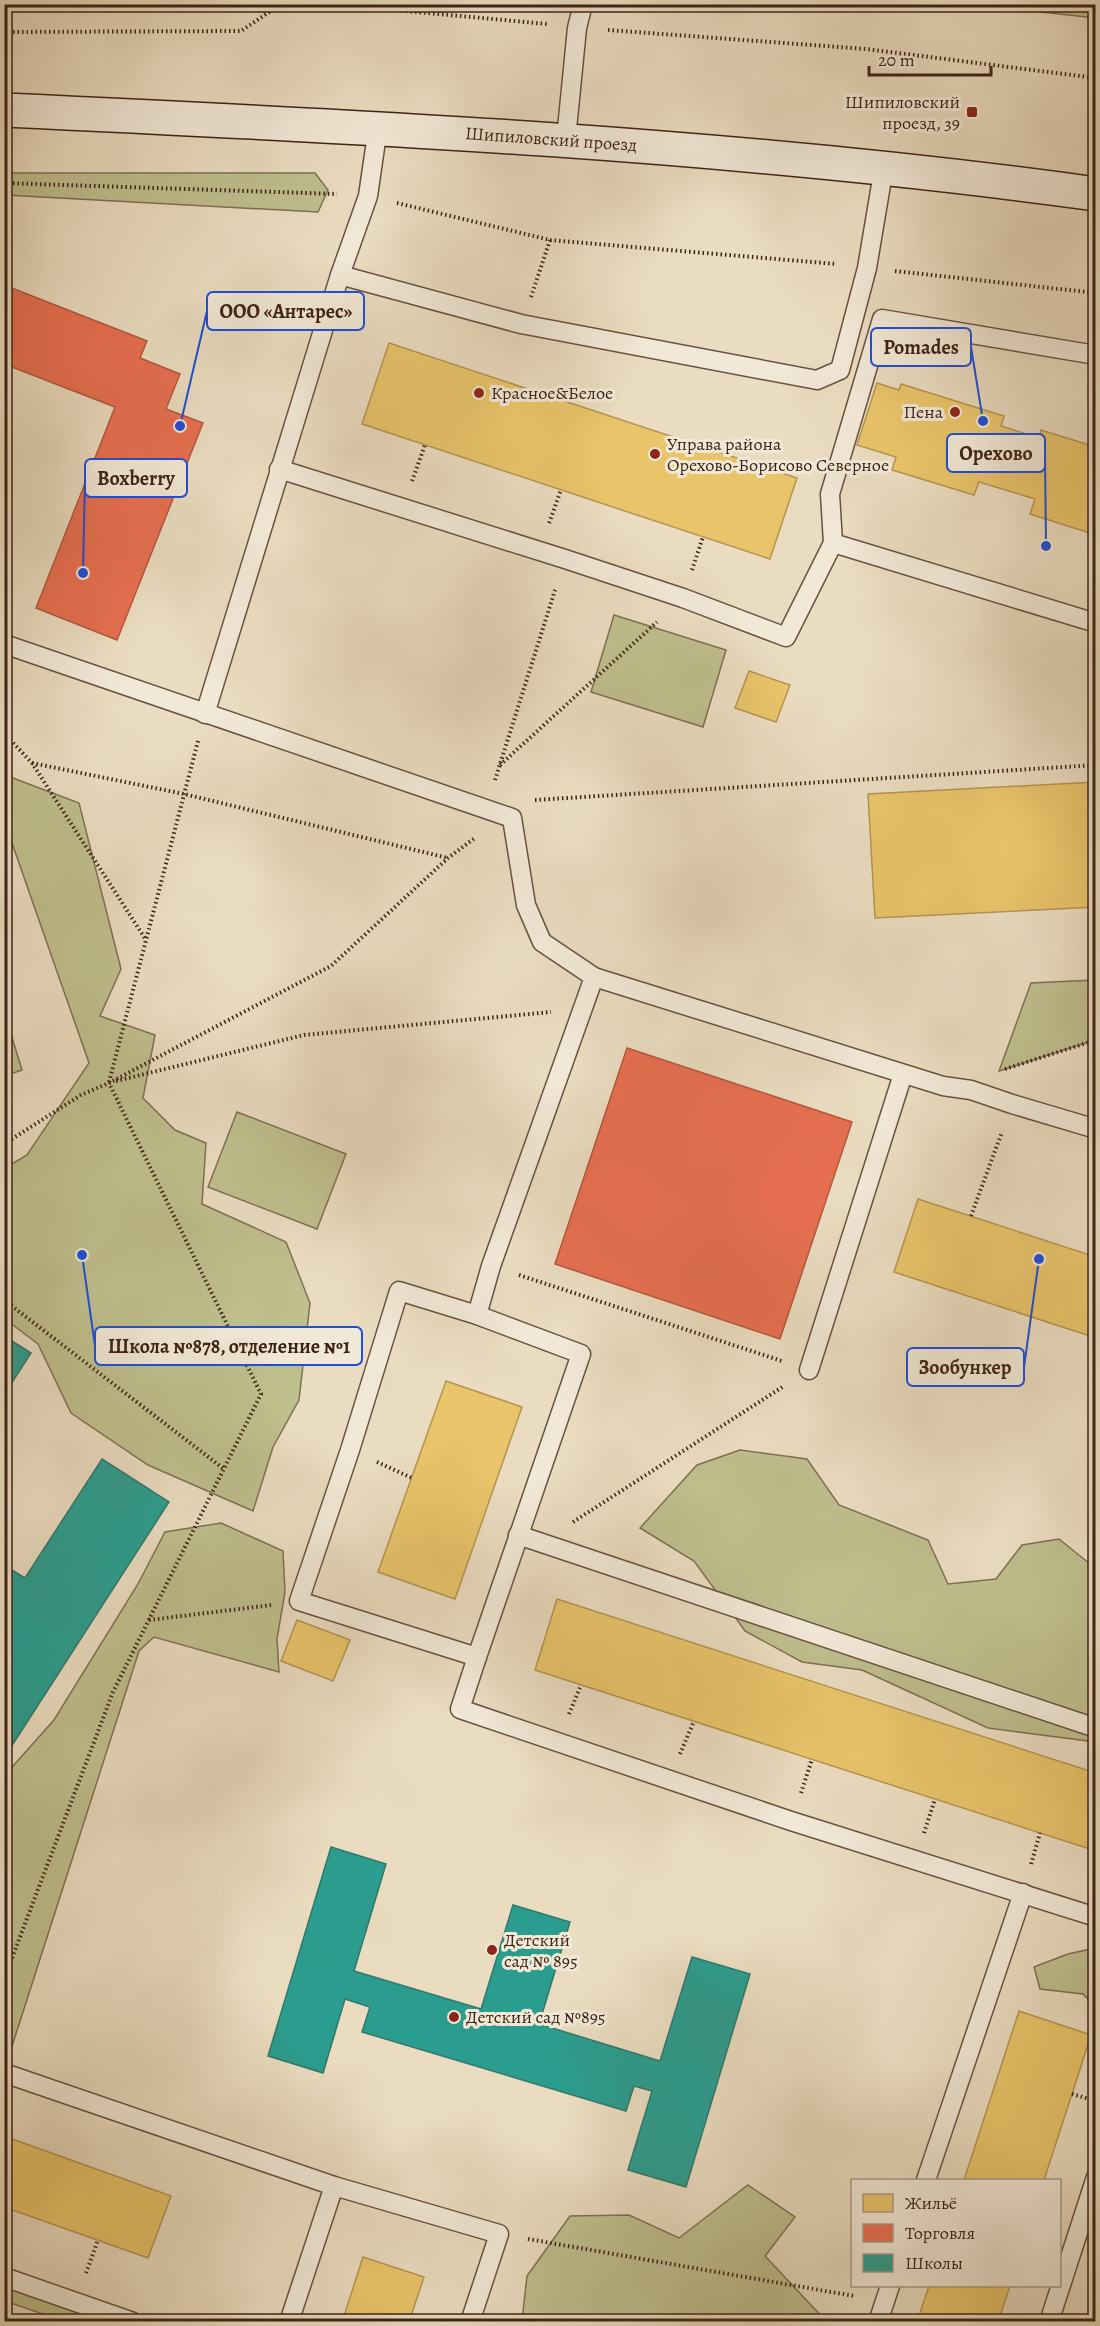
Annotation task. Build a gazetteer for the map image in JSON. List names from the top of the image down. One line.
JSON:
{"streets":{"main road":["Шипиловский проезд"]},"places":{"transit":["Шипиловский проезд, 39"],"other":["Красное&Белое","Пена","Pomades","ООО «Антарес»","Управа района Орехово-Борисово Северное","Орехово","Boxberry","Школа №878, отделение №1","Зообункер","Детский сад № 895","Детский сад №895"]},"legend":["Жильё","Торговля","Школы"],"scale_bar":"20 m"}
